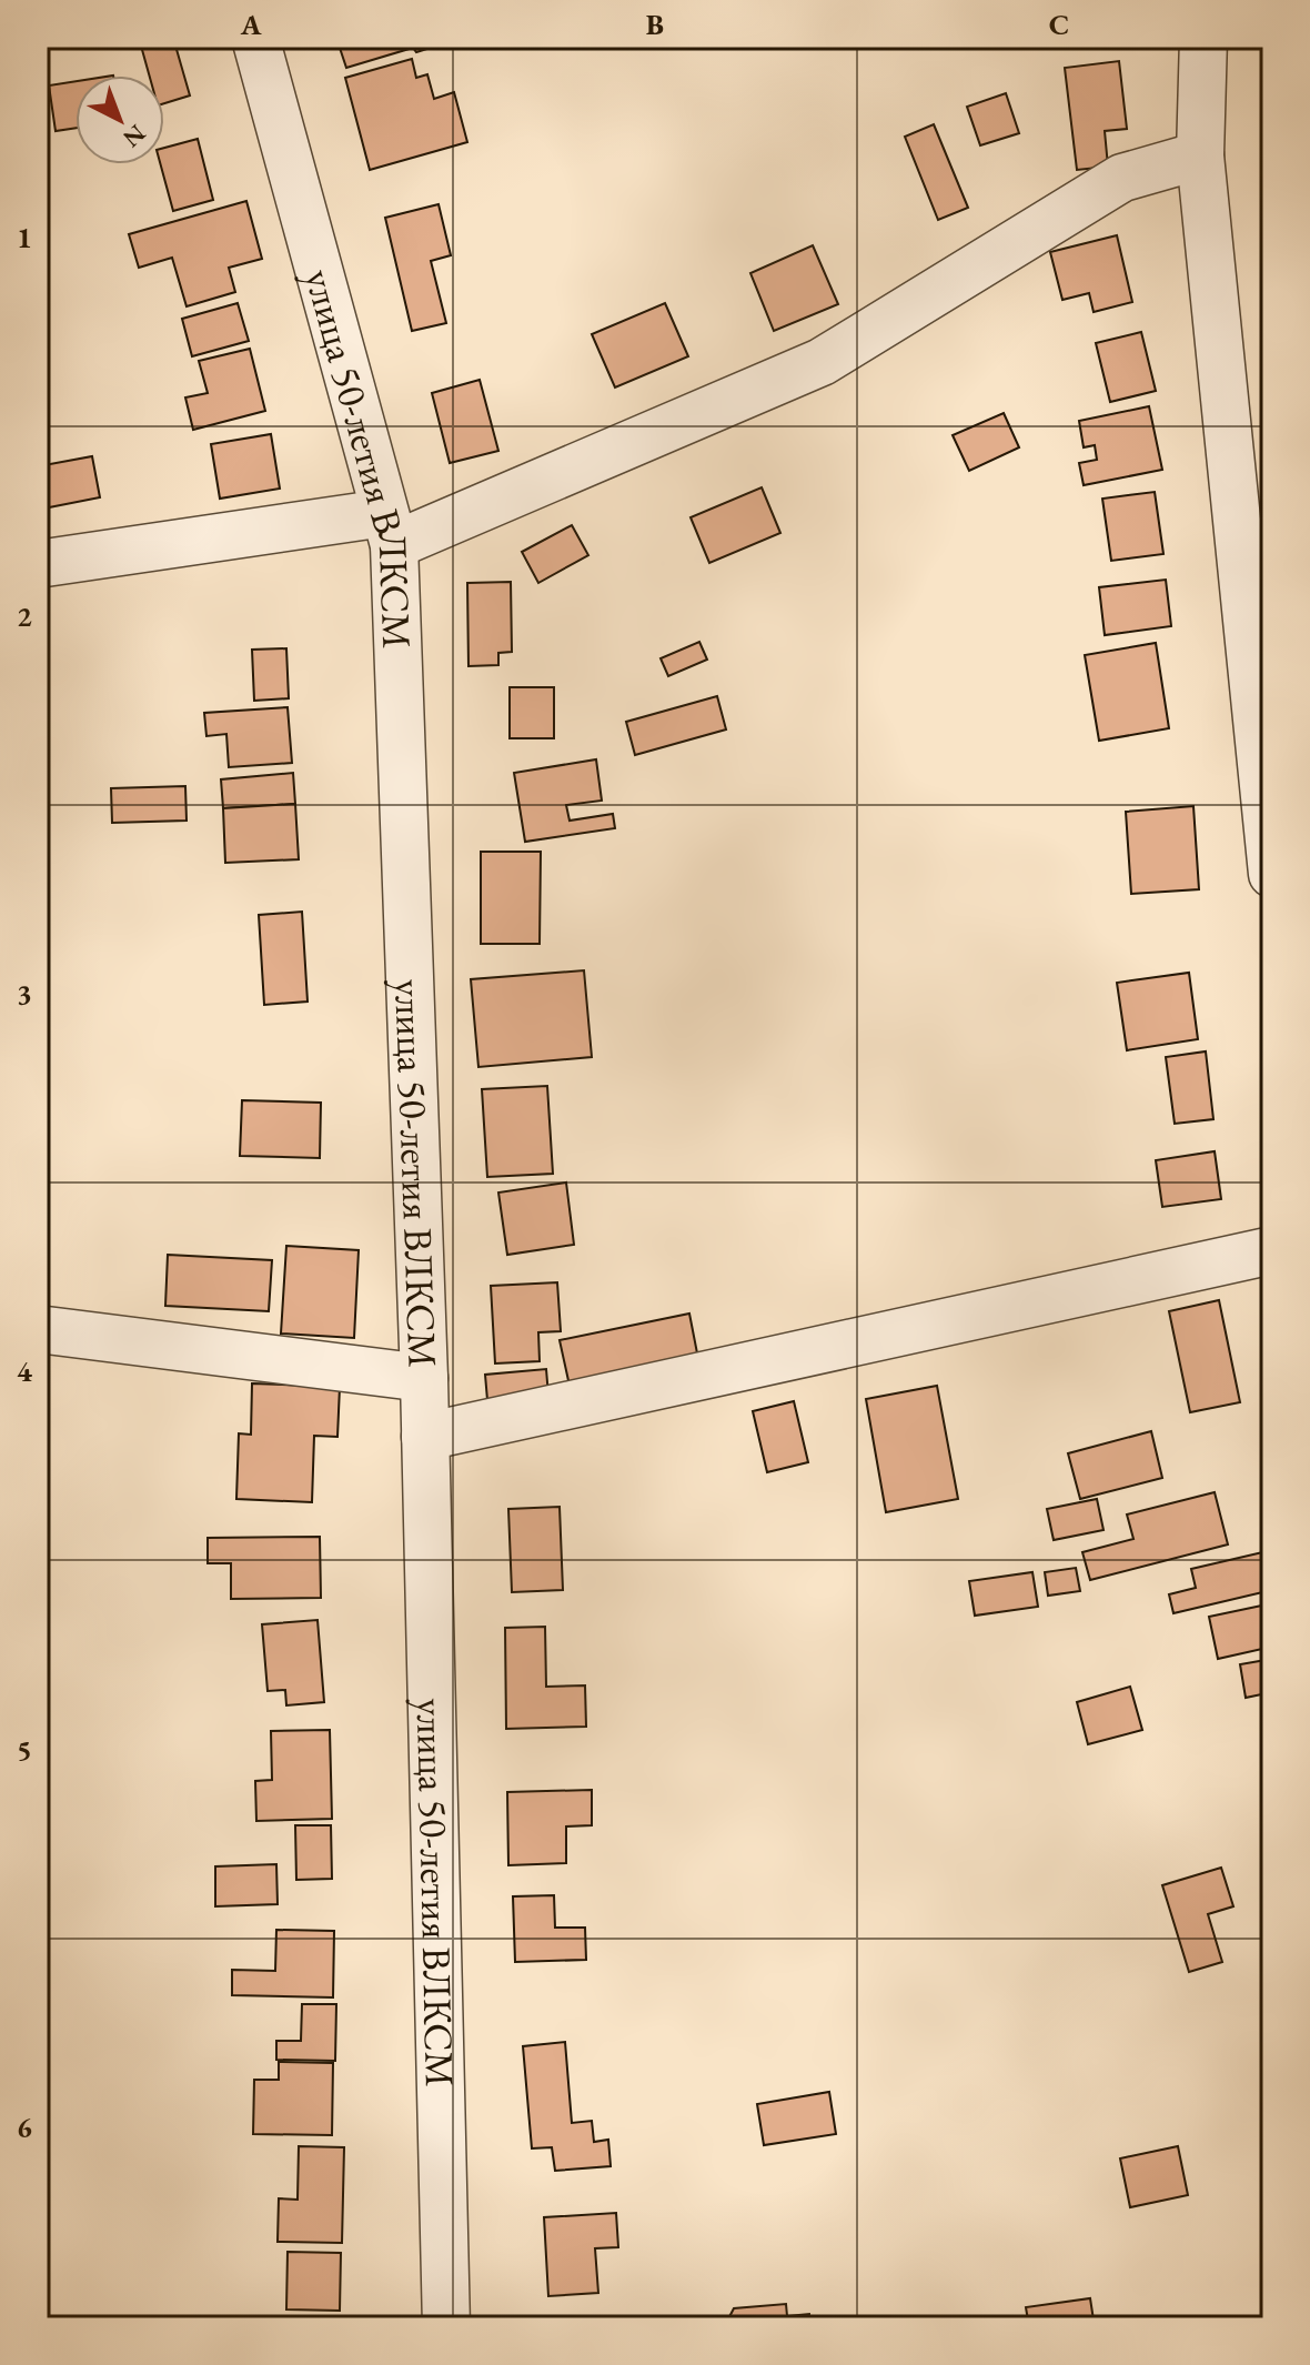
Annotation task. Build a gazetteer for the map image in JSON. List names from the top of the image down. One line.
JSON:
{"streets":{"street":["улица 50-летия ВЛКСМ"]},"north":"bottom right","grid":{"columns":["A","B","C"],"rows":["1","2","3","4","5","6"]}}
